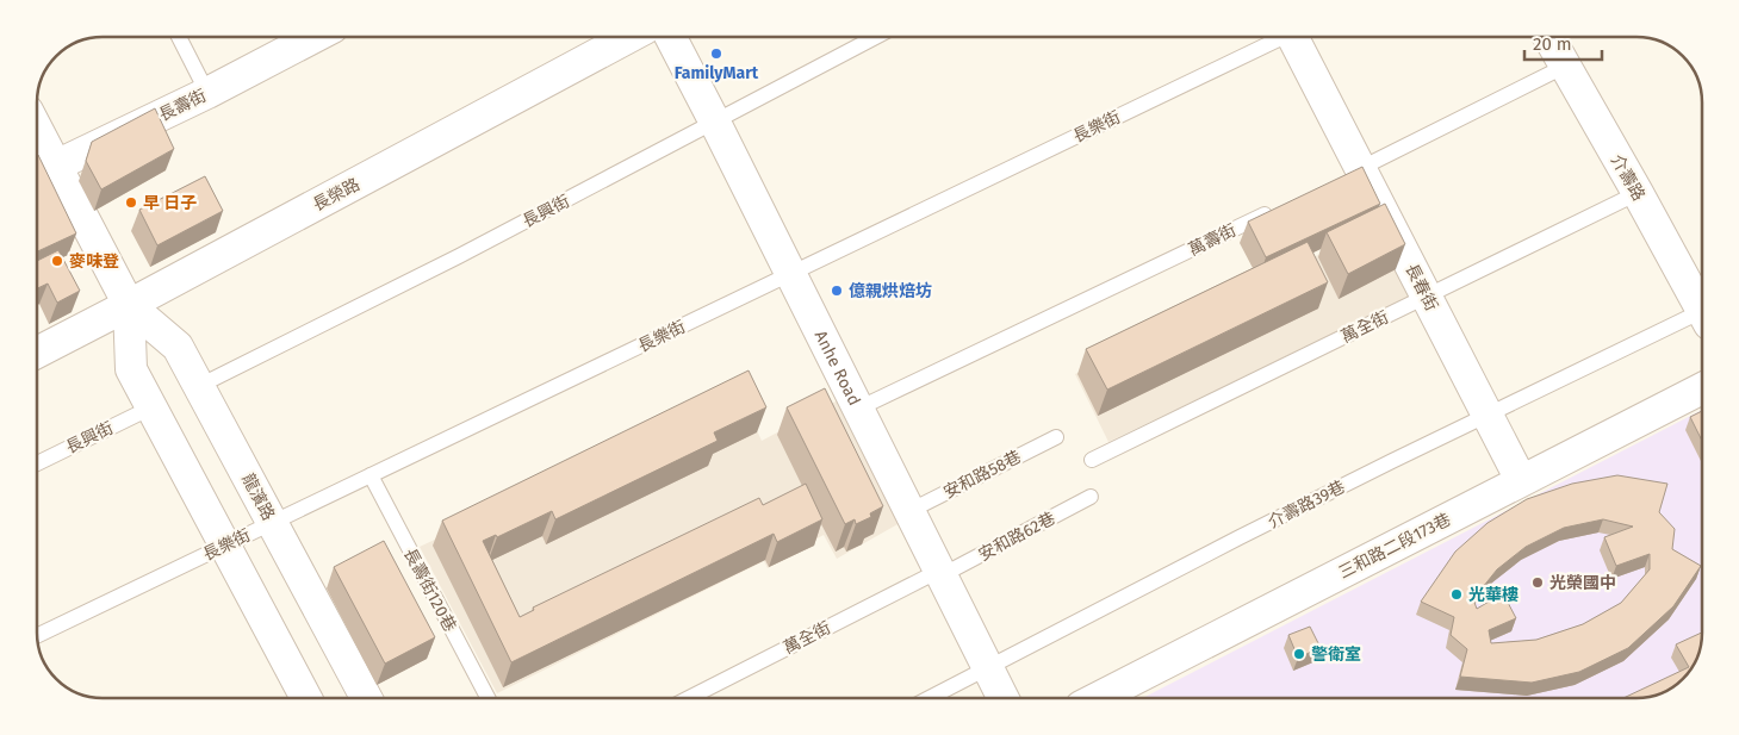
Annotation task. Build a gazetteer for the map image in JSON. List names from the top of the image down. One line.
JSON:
{"streets":{"street":["長壽街","介壽路","長榮路","長春街","Anhe Road","龍濱路","三和路二段173巷"],"lane":["長樂街","長興街","萬壽街","萬全街","安和路58巷","介壽路39巷","安和路62巷","長壽街120巷"]},"crossings":[["長壽街","龍濱路"],["長樂街","Anhe Road"],["長樂街","龍濱路"],["長樂街","長壽街120巷"],["介壽路","萬全街"],["長榮路","龍濱路"],["長興街","Anhe Road"],["長興街","龍濱路"],["萬壽街","Anhe Road"],["長春街","萬全街"],["長春街","介壽路39巷"],["長春街","三和路二段173巷"],["萬全街","Anhe Road"],["萬全街","安和路62巷"],["Anhe Road","安和路58巷"],["Anhe Road","介壽路39巷"],["Anhe Road","安和路62巷"]],"places":["FamilyMart","早 日子","麥味登","億親烘焙坊","光榮國中","光華樓","警衛室"],"scale_bar":"20 m"}
